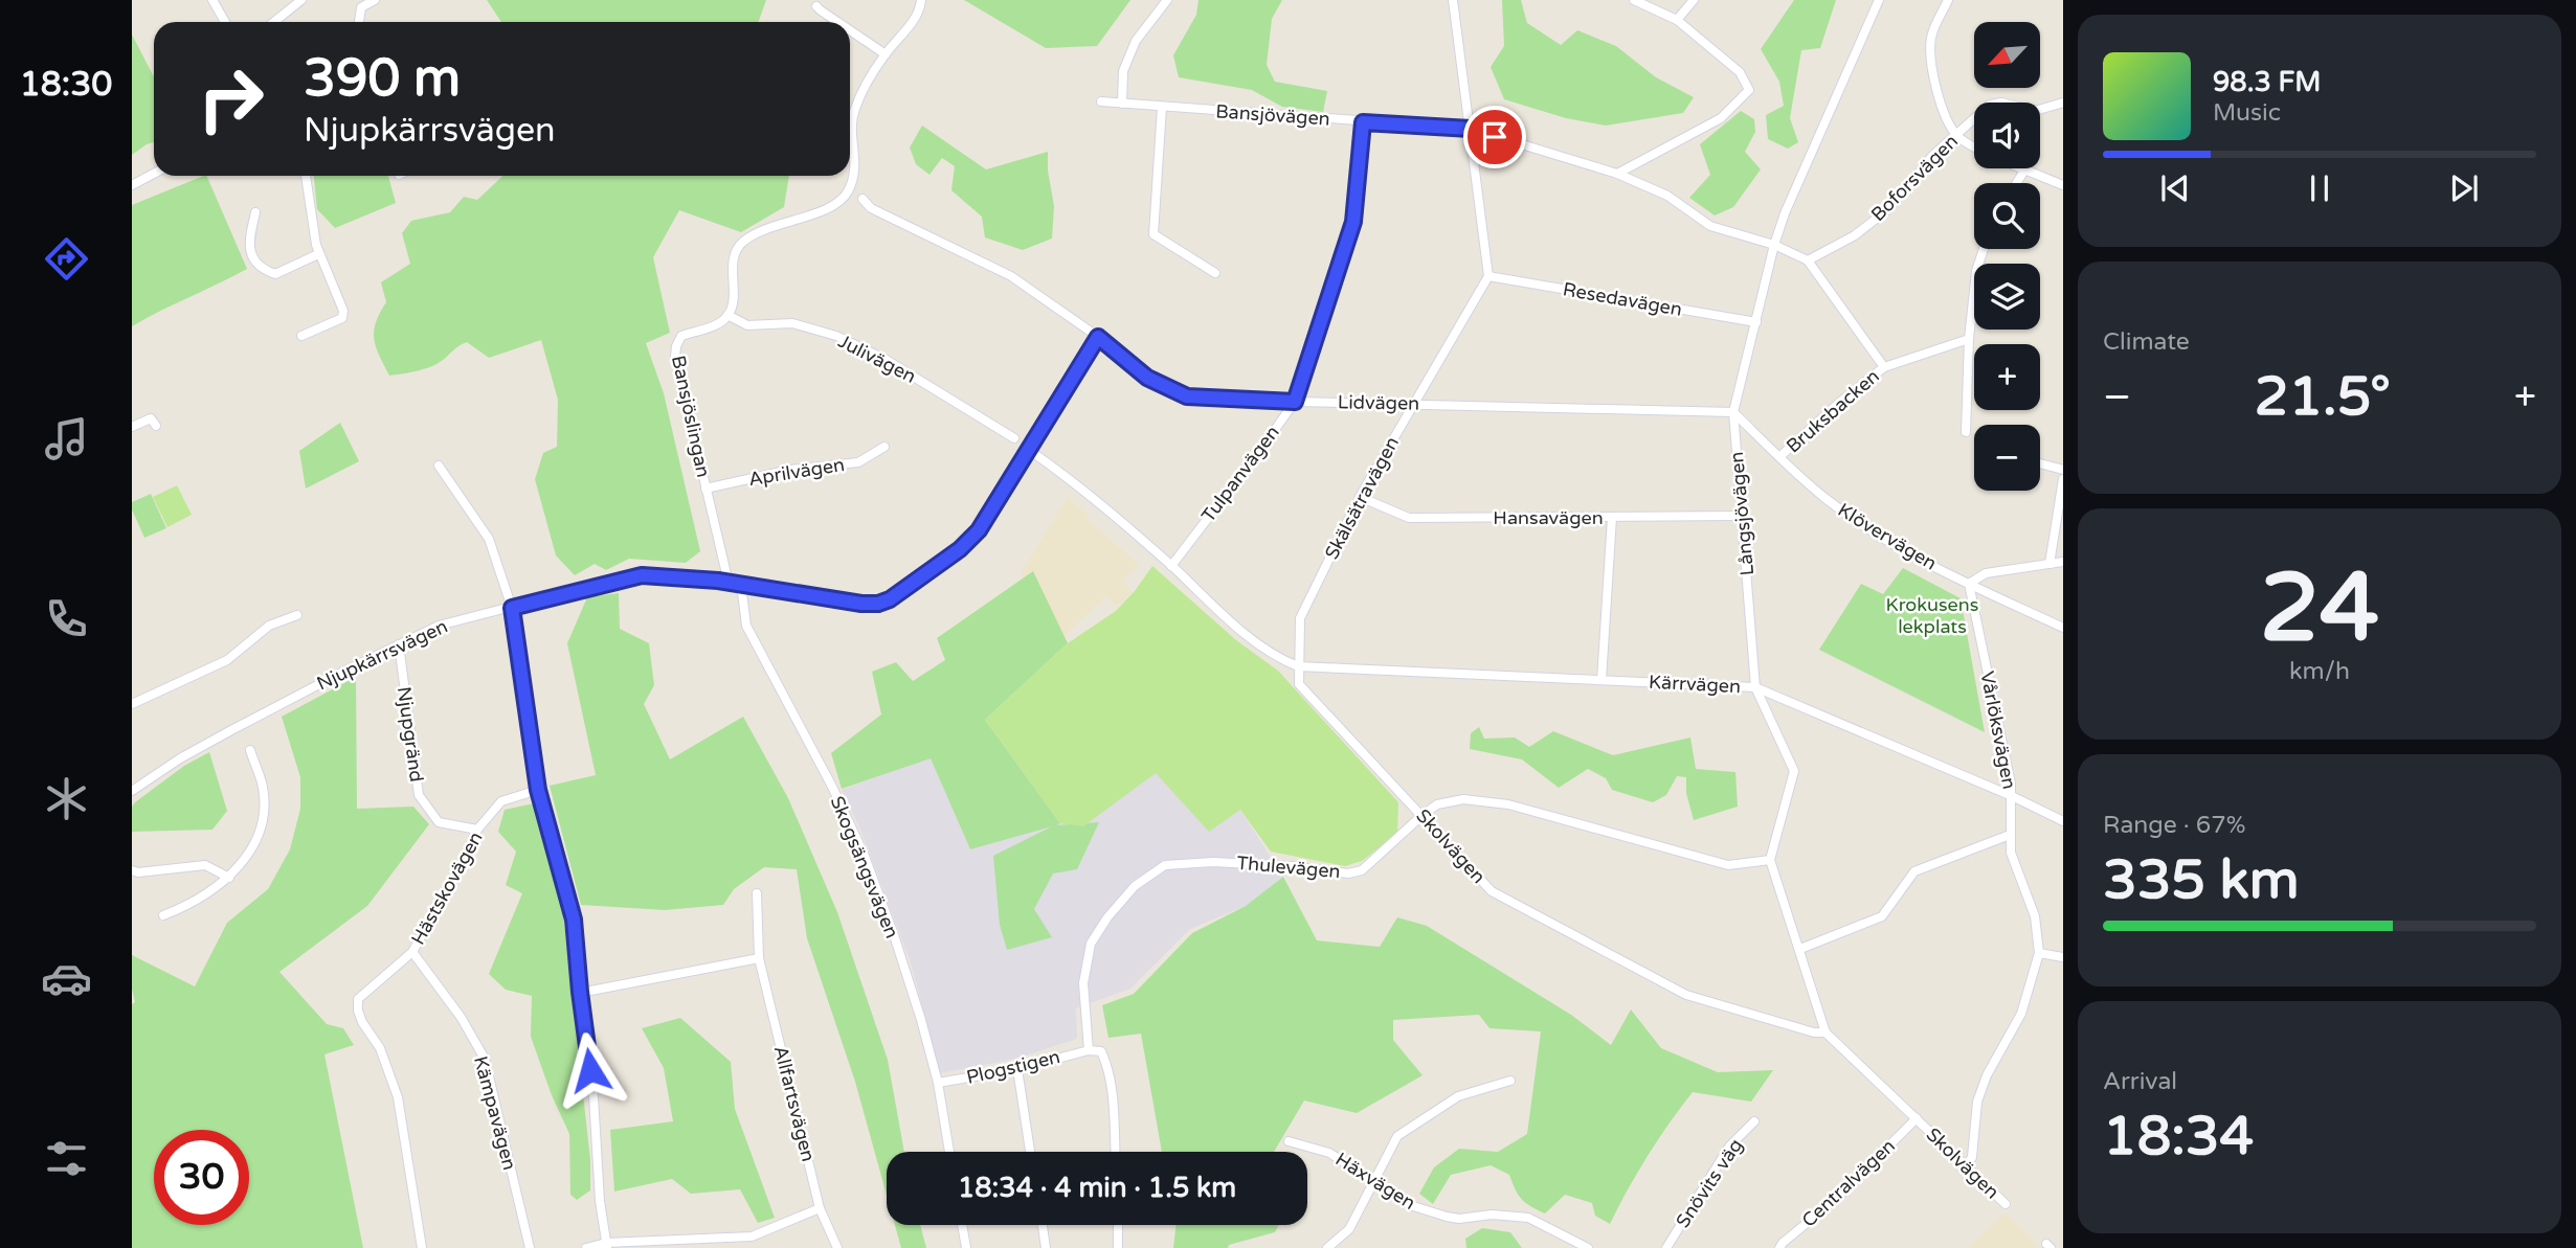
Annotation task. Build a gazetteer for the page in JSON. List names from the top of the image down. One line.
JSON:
{"streets":{"street":["Bansjövägen","Boforsvägen","Resedavägen","Julivägen","Lidvägen","Bruksbacken","Bansjöslingan","Aprilvägen","Tulpanvägen","Skälsätravägen","Långsjövägen","Hansavägen","Klövervägen","Njupkärrsvägen","Kärrvägen","Vårlöksvägen","Njupgränd","Skolvägen","Skogsängsvägen","Thulevägen","Hästskovägen","Plogstigen","Allfartsvägen","Kämpavägen","Häxvägen","Snövits väg","Centralvägen"]},"crossings":[["Bansjövägen","Boforsvägen"],["Bansjövägen","Tulpanvägen"],["Bansjövägen","Långsjövägen"],["Resedavägen","Skälsätravägen"],["Resedavägen","Långsjövägen"],["Julivägen","Bansjöslingan"],["Lidvägen","Tulpanvägen"],["Lidvägen","Skälsätravägen"],["Lidvägen","Långsjövägen"],["Lidvägen","Klövervägen"],["Lidvägen","Njupkärrsvägen"],["Bruksbacken","Klövervägen"],["Bansjöslingan","Aprilvägen"],["Bansjöslingan","Njupkärrsvägen"],["Skälsätravägen","Hansavägen"],["Skälsätravägen","Kärrvägen"],["Skälsätravägen","Skolvägen"],["Långsjövägen","Hansavägen"],["Långsjövägen","Klövervägen"],["Långsjövägen","Kärrvägen"],["Långsjövägen","Thulevägen"],["Klövervägen","Vårlöksvägen"],["Njupkärrsvägen","Njupgränd"],["Njupkärrsvägen","Skogsängsvägen"],["Kärrvägen","Vårlöksvägen"],["Kärrvägen","Skolvägen"],["Vårlöksvägen","Skolvägen"],["Njupgränd","Hästskovägen"],["Skolvägen","Thulevägen"],["Skolvägen","Centralvägen"],["Skogsängsvägen","Plogstigen"],["Thulevägen","Plogstigen"],["Hästskovägen","Kämpavägen"]],"parks":["Krokusens lekplats"],"north":"bottom left","page":{"tabs":"18:30","map_buttons":["+","−"],"turn":["390 m","Njupkärrsvägen"],"song":["98.3 FM","Music"],"tile":["Climate",["24","km/h"],["Range · 67%","335 km"],["Arrival","18:34"]],"heat":["−","21.5°","+"],"limit":"30","trip":"18:34 · 4 min · 1.5 km"}}
